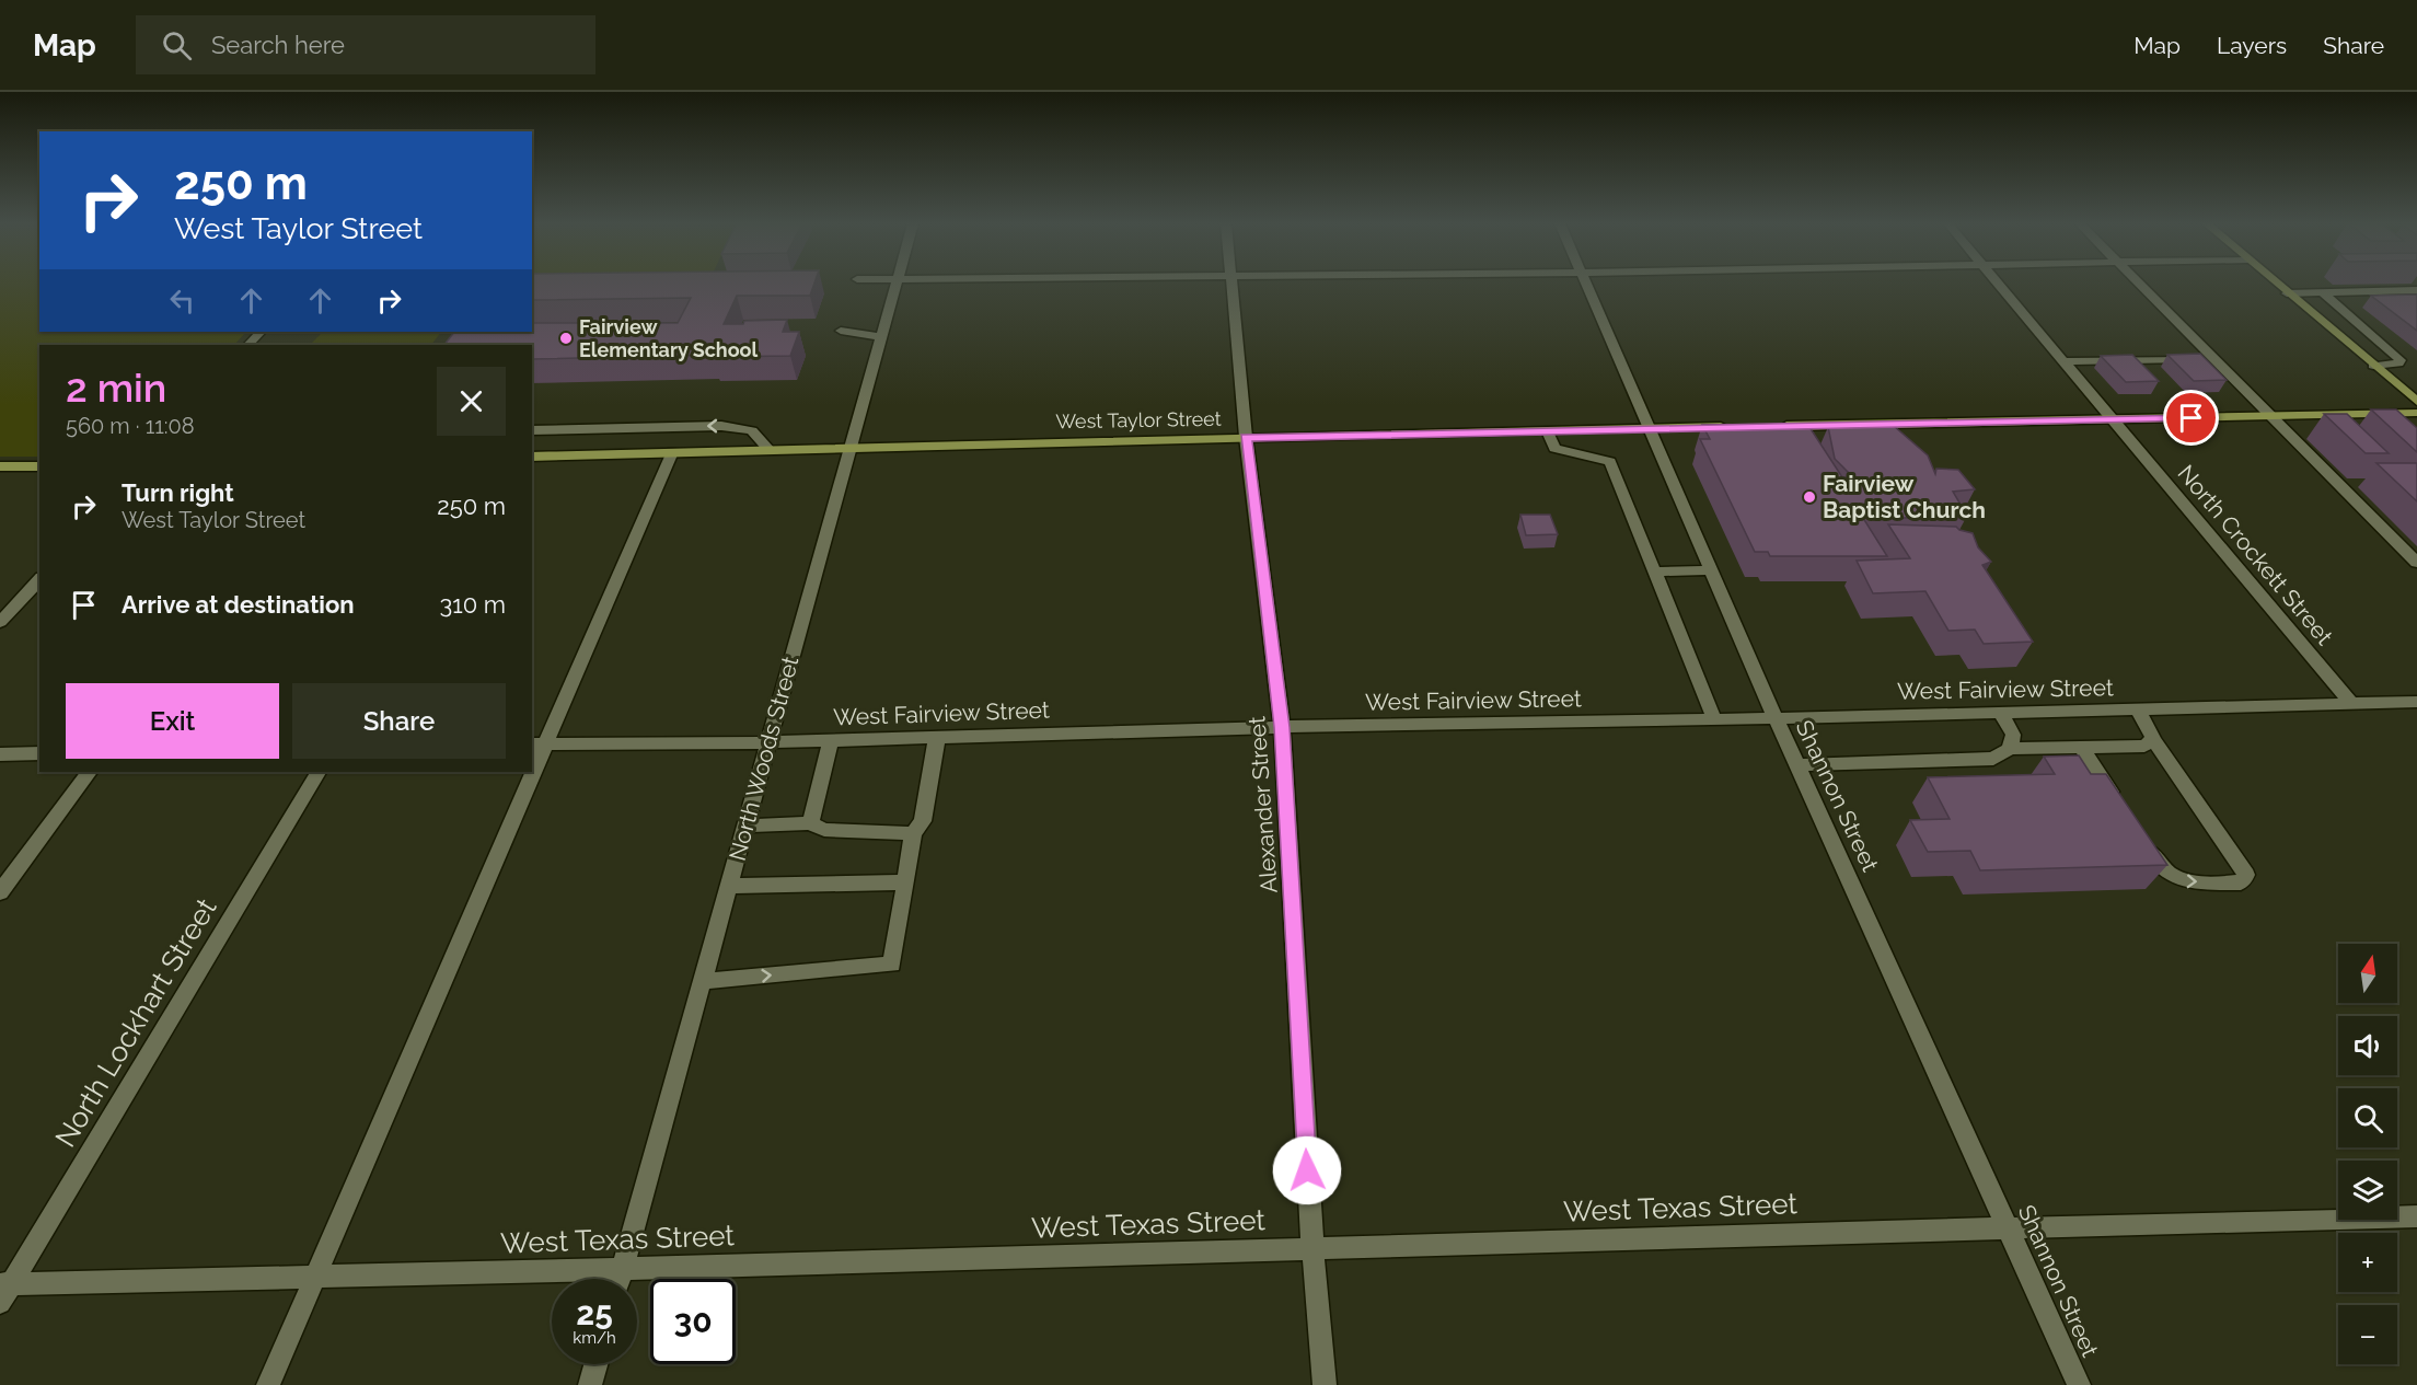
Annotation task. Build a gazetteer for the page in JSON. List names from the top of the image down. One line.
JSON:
{"streets":{"main road":["West Taylor Street"],"street":["North Crockett Street","West Fairview Street","North Woods Street","Shannon Street","Alexander Street","North Lockhart Street","West Texas Street"]},"crossings":[["West Taylor Street","North Woods Street"],["West Taylor Street","Shannon Street"],["West Taylor Street","Alexander Street"],["North Crockett Street","West Fairview Street"],["West Fairview Street","North Woods Street"],["West Fairview Street","Shannon Street"],["West Fairview Street","Alexander Street"],["North Woods Street","West Texas Street"],["Shannon Street","West Texas Street"],["Alexander Street","West Texas Street"],["North Lockhart Street","West Texas Street"]],"places":["Fairview Elementary School","Fairview Baptist Church"],"north":"top","page":{"header":"Map","search":"Search here","nav":["Map","Layers","Share"],"turn":["250 m","West Taylor Street"],"heading":["2 min","560 m · 11:08"],"list":[{"name":"Turn right","note":"West Taylor Street","value":"250 m"},{"name":"Arrive at destination","value":"310 m"}],"buttons":["Exit","Share"],"map_buttons":["+","−"],"speed":"25 km/h","limit":"30"}}
